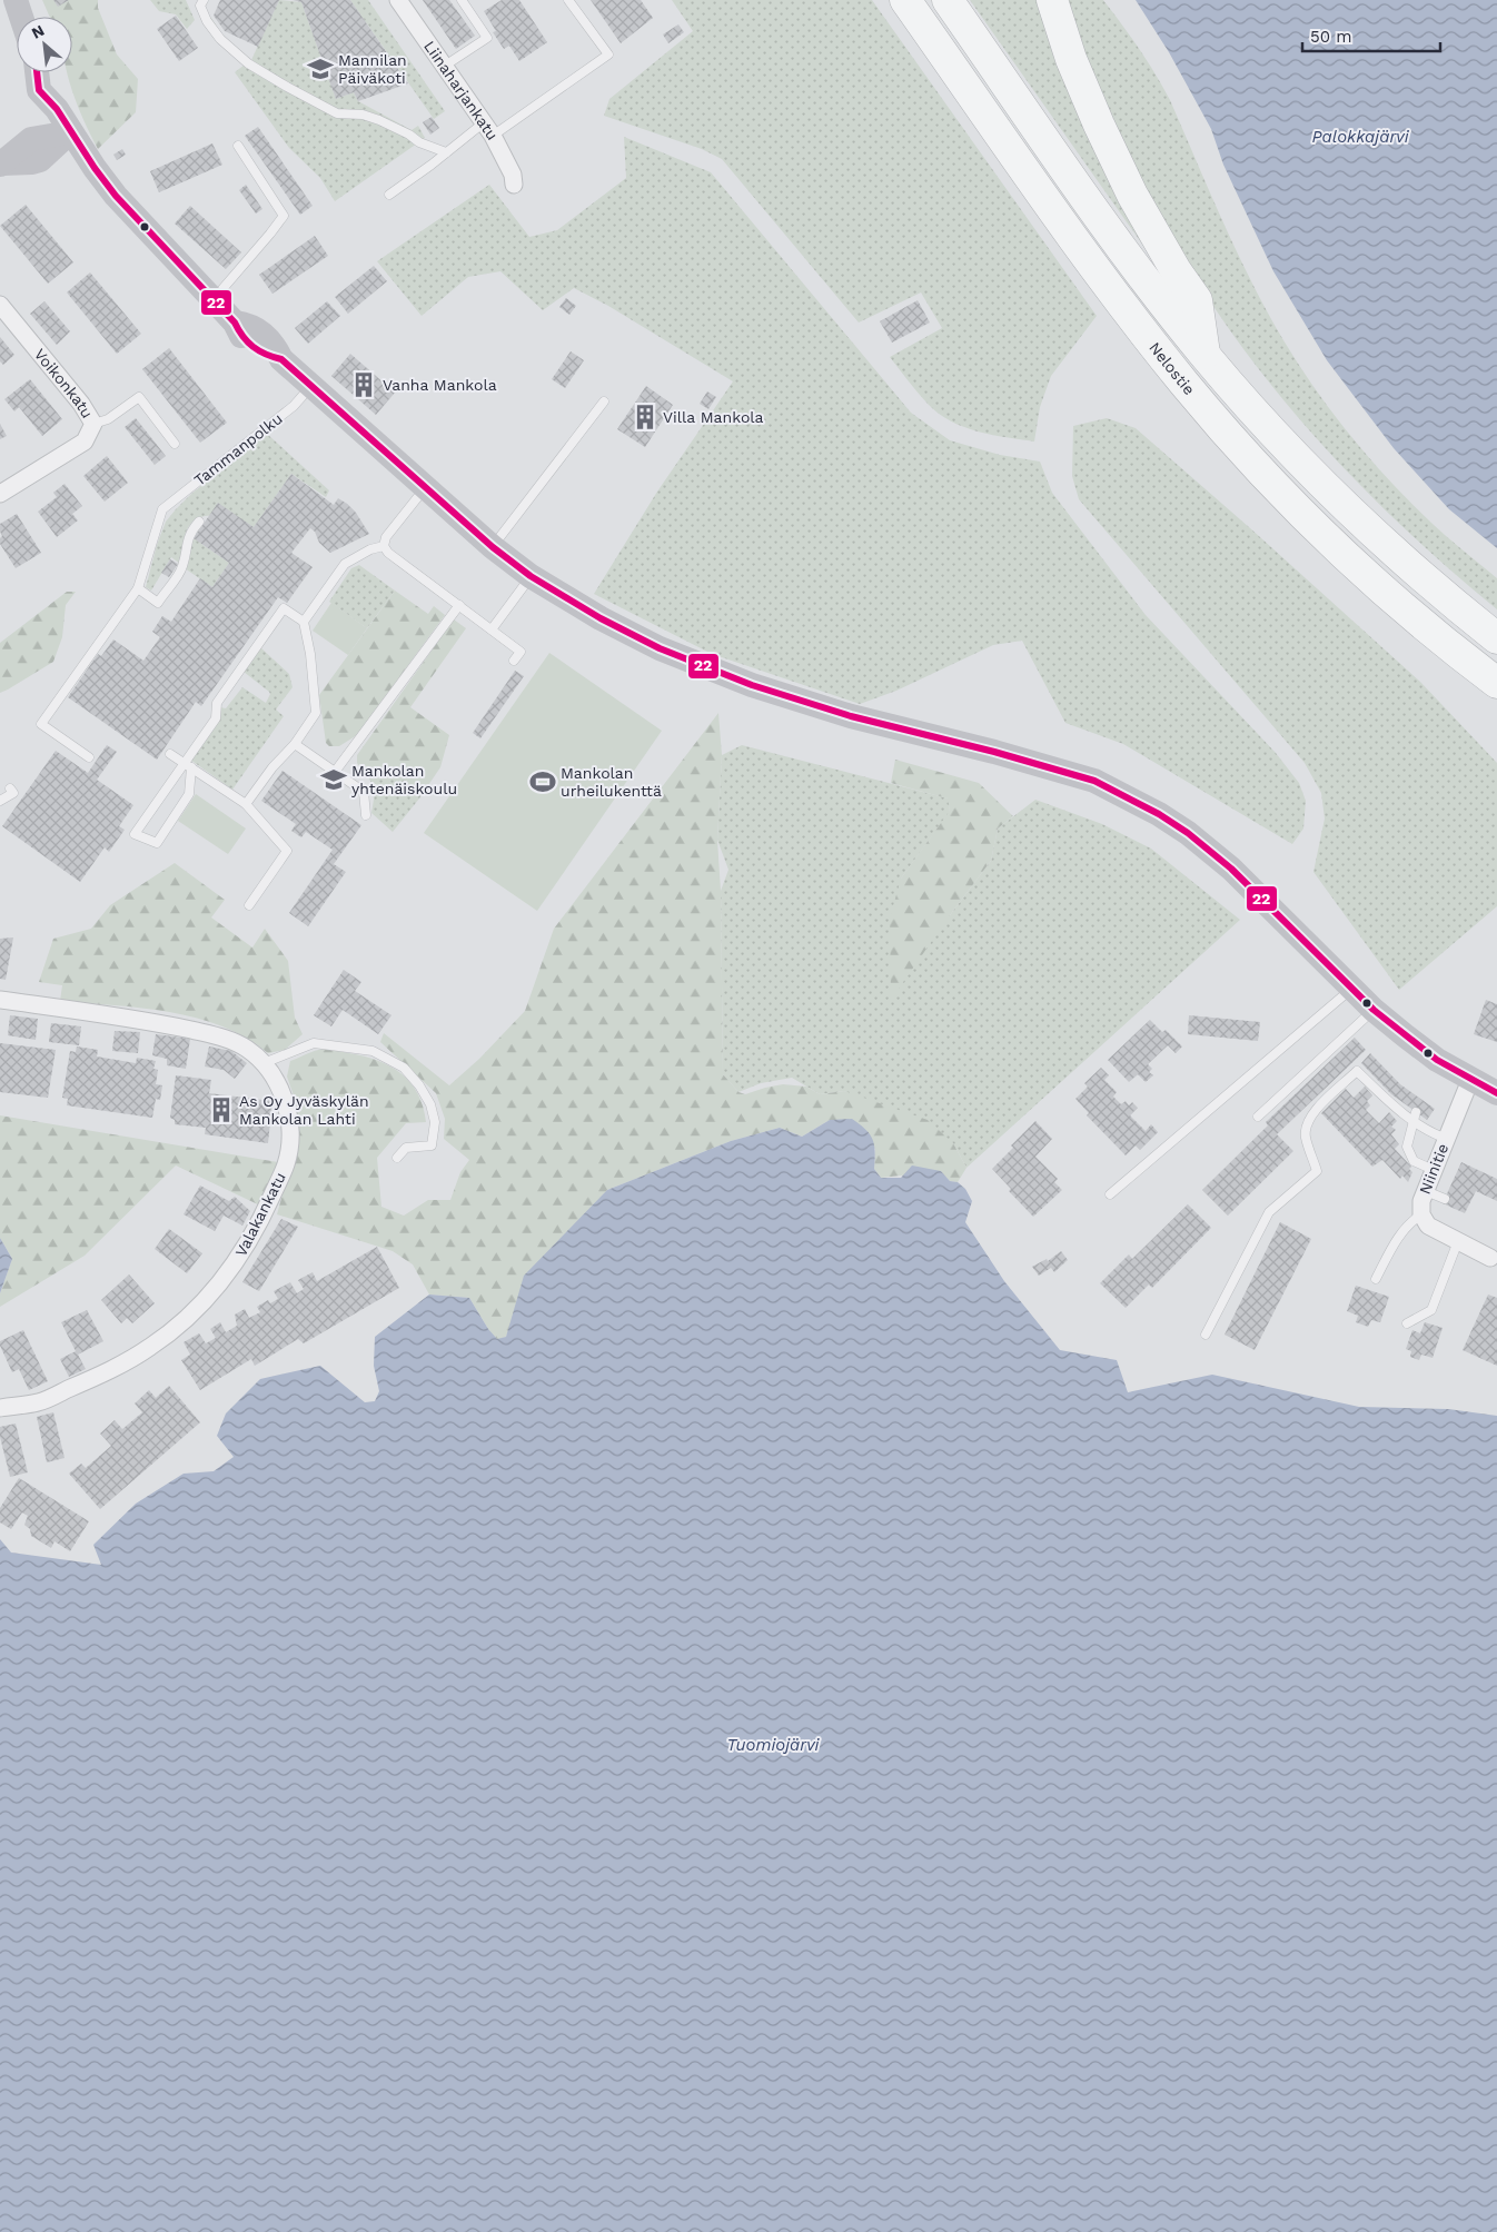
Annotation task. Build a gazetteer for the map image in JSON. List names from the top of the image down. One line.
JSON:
{"streets":{"highway":["Nelostie"],"street":["Liinaharjankatu","Voikonkatu","Niinitie","Valakankatu"],"lane":["Tammanpolku"]},"water":["Palokkajärvi","Tuomiojärvi"],"places":{"school or university":["Mannilan Päiväkoti","Mankolan yhtenäiskoulu"],"building":["Vanha Mankola","Villa Mankola","As Oy Jyväskylän Mankolan Lahti"],"sports":["Mankolan urheilukenttä"]},"lines":["transit line 22"],"scale_bar":"50 m","north":"top left"}
